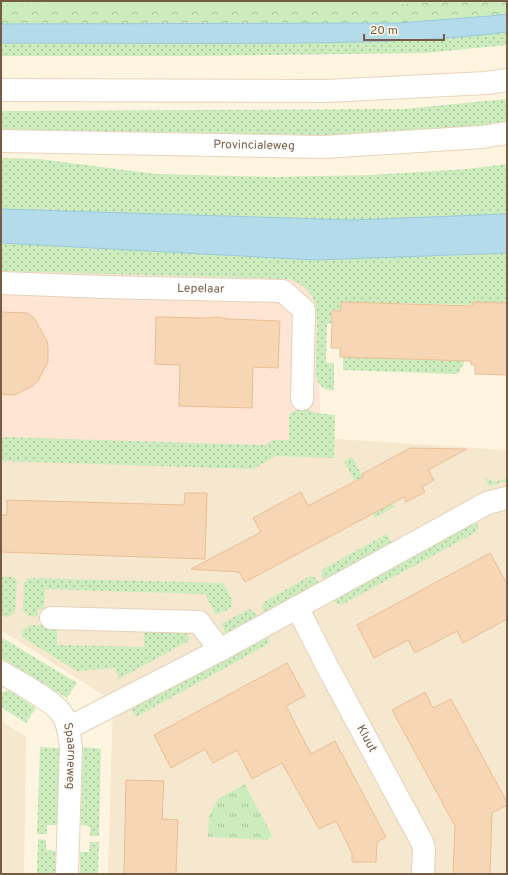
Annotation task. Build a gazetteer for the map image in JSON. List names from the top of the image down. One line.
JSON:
{"streets":{"street":["Provincialeweg","Lepelaar","Kluut","Spaarneweg"]},"scale_bar":"20 m"}
